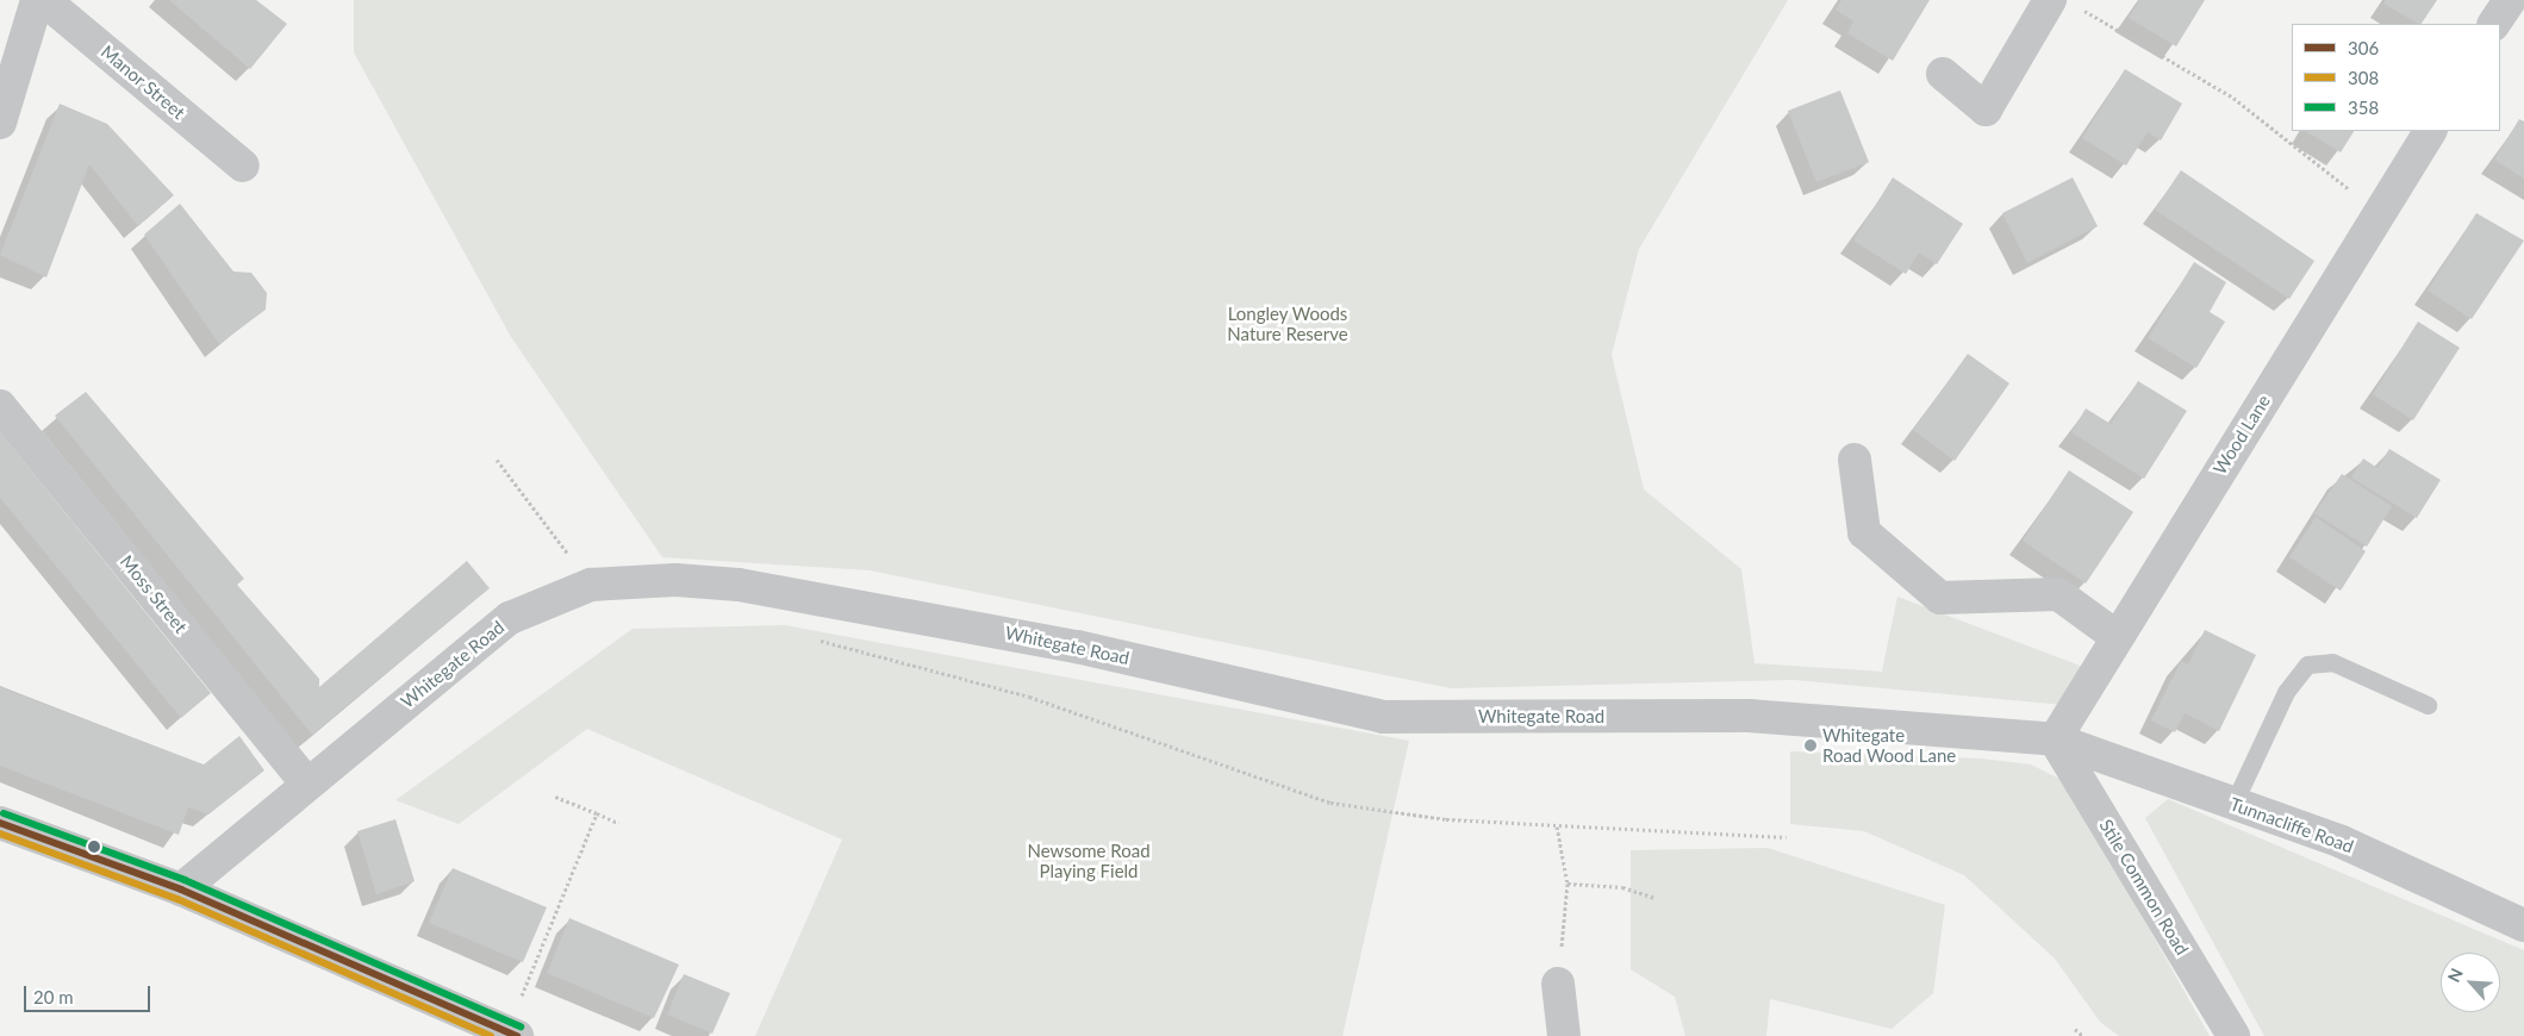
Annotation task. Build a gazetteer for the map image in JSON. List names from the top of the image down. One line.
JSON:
{"streets":{"street":["Manor Street","Wood Lane","Moss Street","Whitegate Road","Tunnacliffe Road","Stile Common Road"]},"crossings":[["Wood Lane","Whitegate Road"],["Wood Lane","Tunnacliffe Road"],["Wood Lane","Stile Common Road"],["Moss Street","Whitegate Road"],["Whitegate Road","Tunnacliffe Road"],["Whitegate Road","Stile Common Road"],["Tunnacliffe Road","Stile Common Road"]],"parks":["Longley Woods Nature Reserve","Newsome Road Playing Field"],"places":["Whitegate Road Wood Lane"],"lines":["transit line 358","transit line 306","transit line 308"],"legend":["306","308","358"],"scale_bar":"20 m","north":"top left"}
